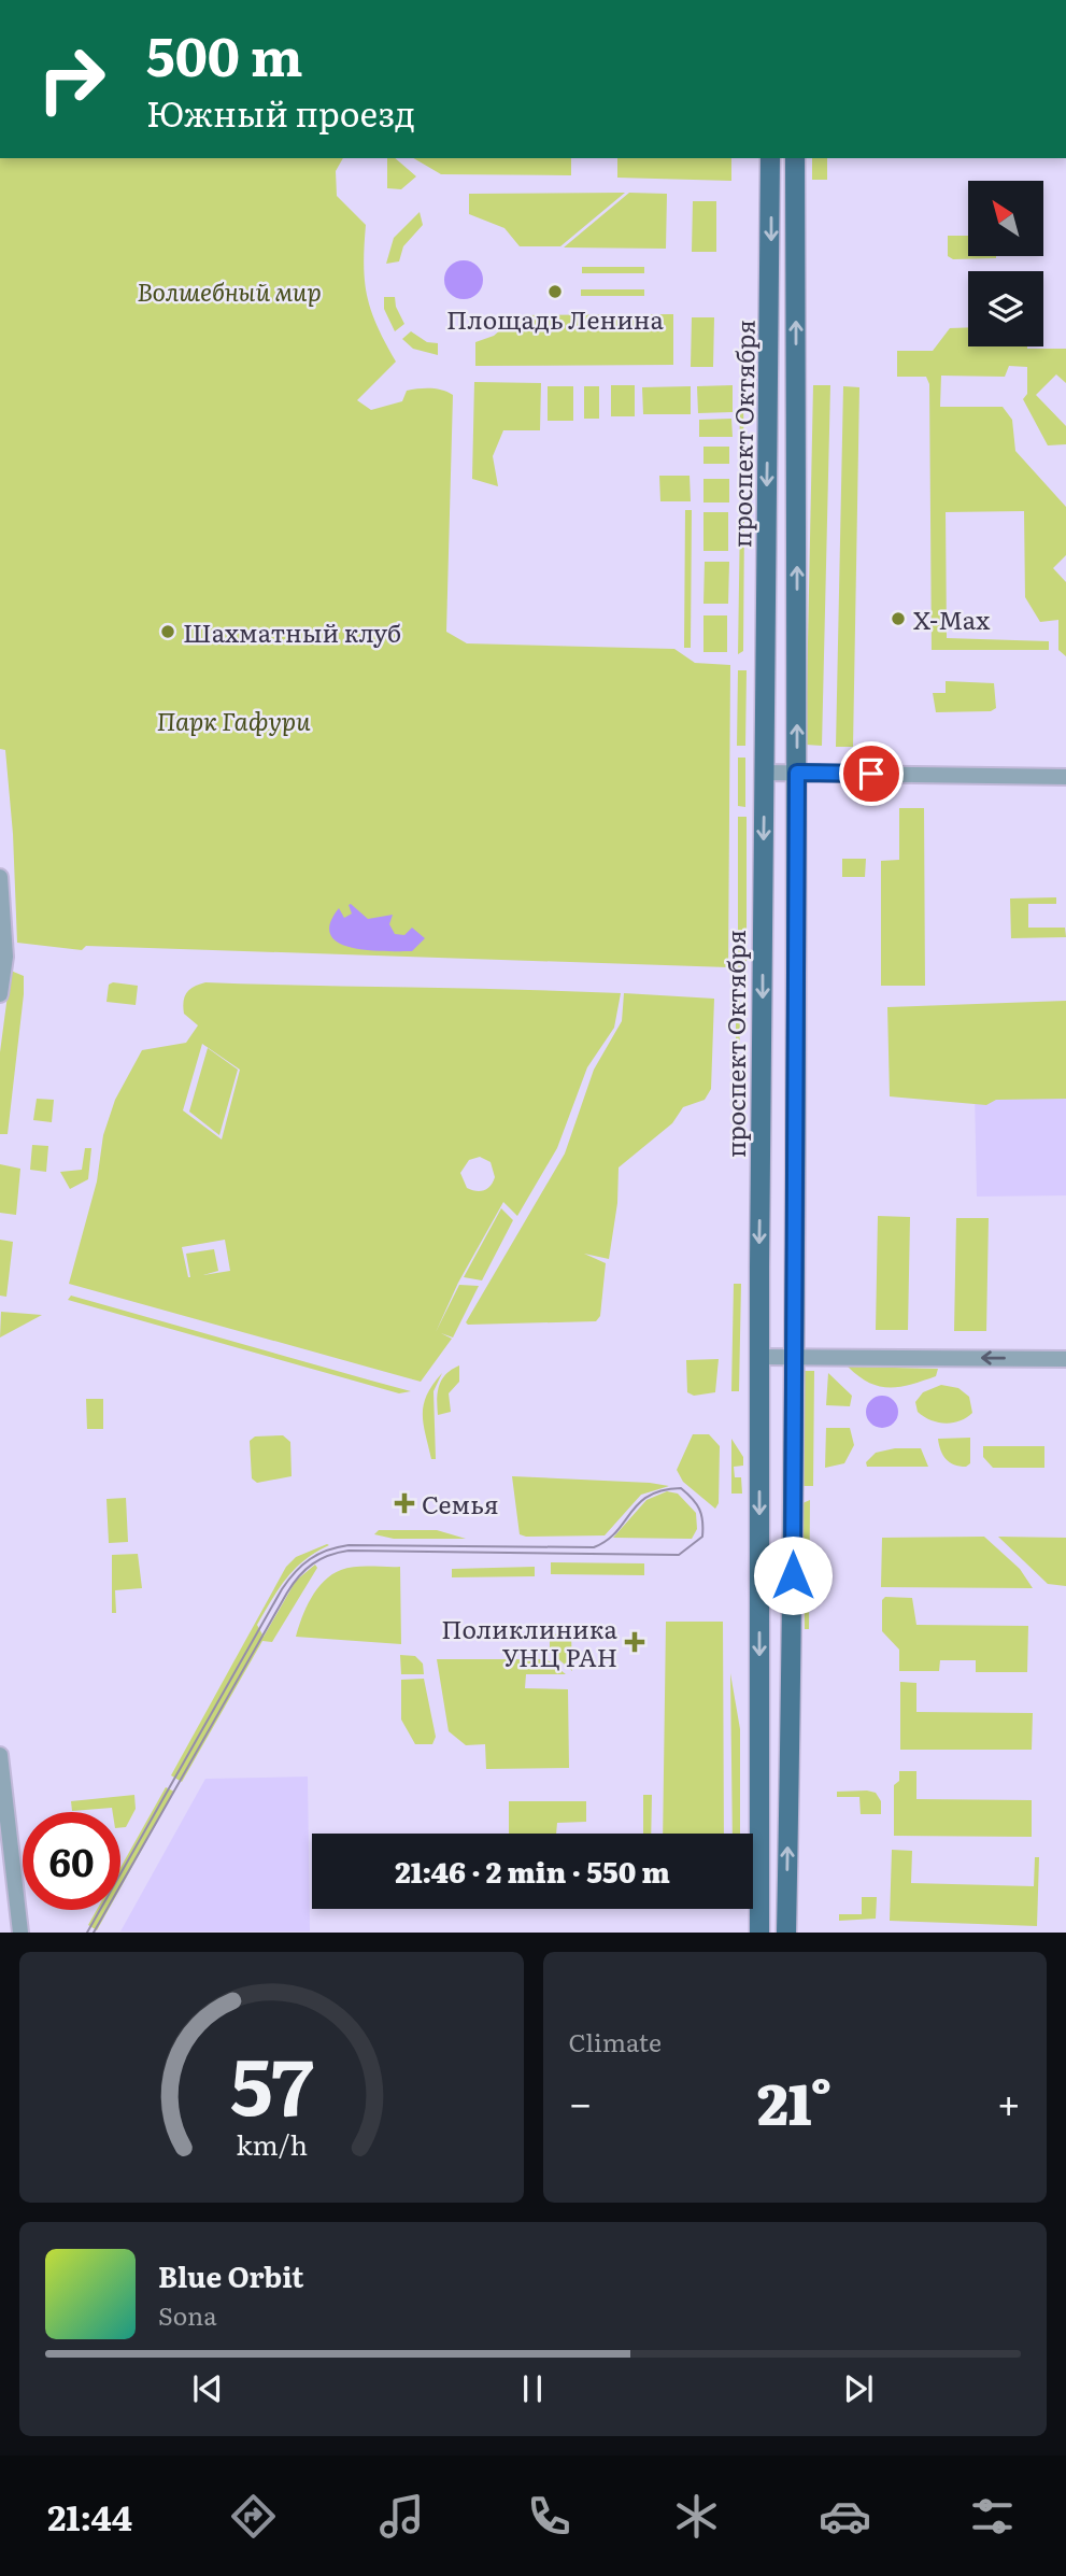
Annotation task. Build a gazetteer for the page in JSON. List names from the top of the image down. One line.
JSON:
{"streets":{"main road":["проспект Октября"]},"parks":["Волшебный мир","Парк Гафури"],"places":{"other":["Площадь Ленина","X-Max","Шахматный клуб"],"health":["Семья","Поликлиника УНЦ РАН"]},"north":"top left","page":{"turn":["500 m","Южный проезд"],"limit":"60","trip":"21:46 · 2 min · 550 m","tile":"Climate","heat":["−","21°","+"],"song":["Blue Orbit","Sona"],"tabs":"21:44","gauge":["57","km/h"]}}
